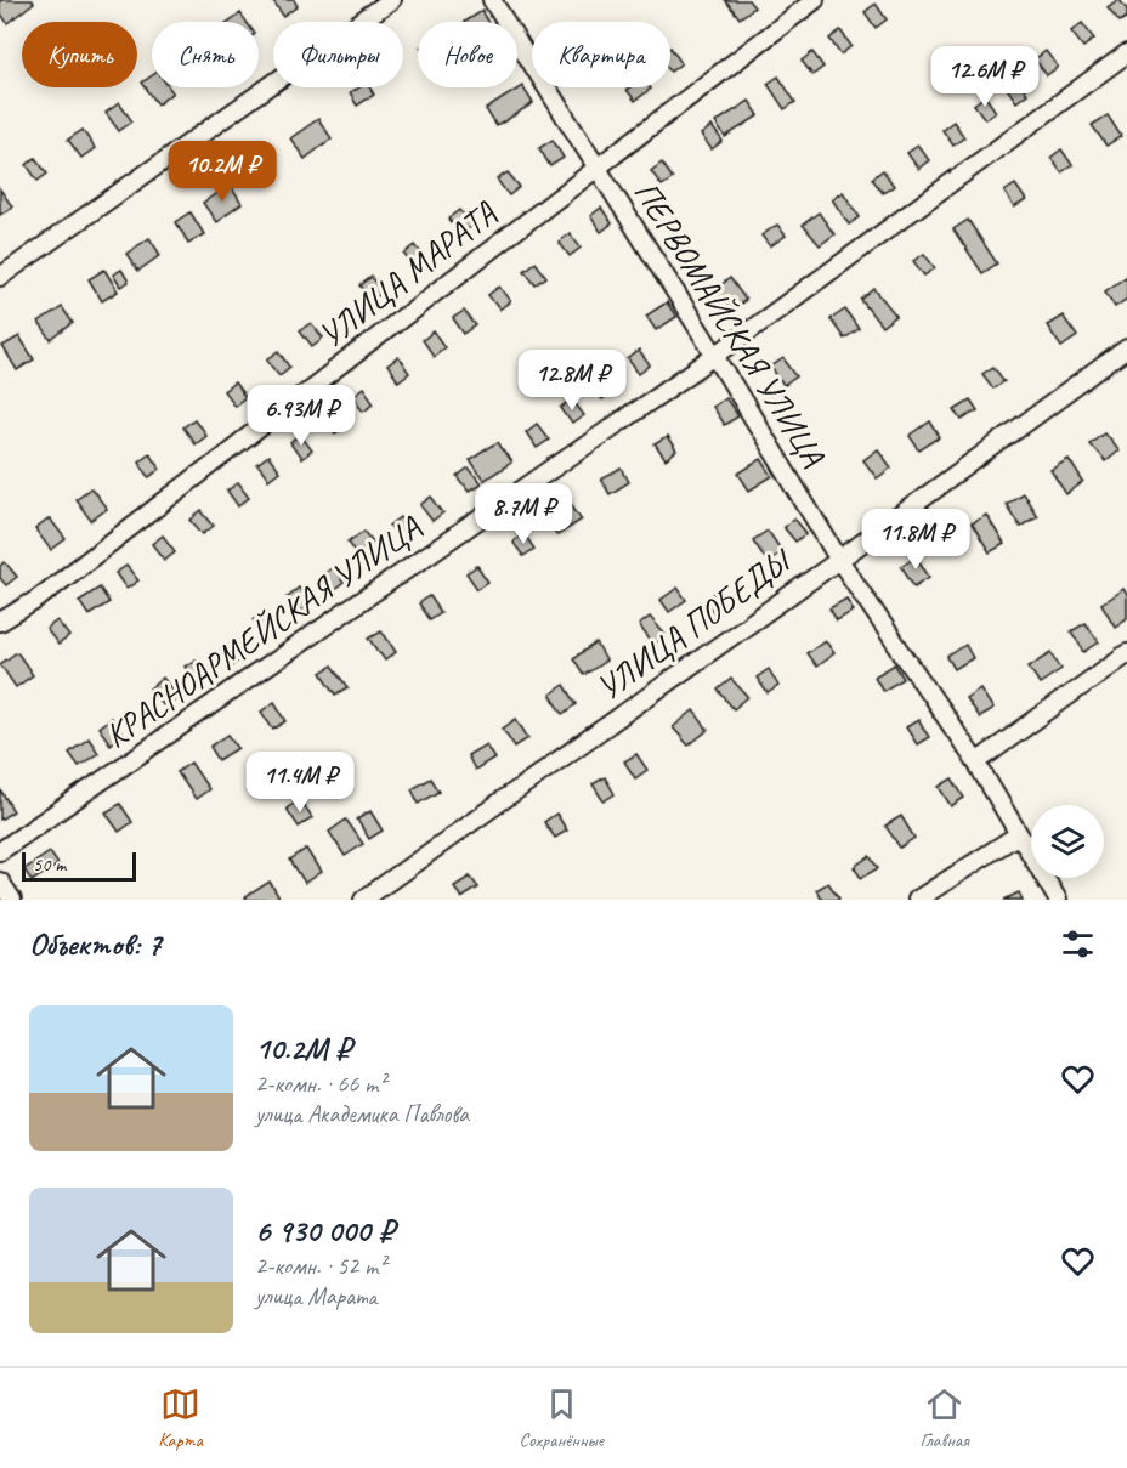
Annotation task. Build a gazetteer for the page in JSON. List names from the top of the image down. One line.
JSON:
{"streets":{"street":["УЛИЦА МАРАТА","ПЕРВОМАЙСКАЯ УЛИЦА","УЛИЦА ПОБЕДЫ","КРАСНОАРМЕЙСКАЯ УЛИЦА"]},"crossings":[["УЛИЦА МАРАТА","ПЕРВОМАЙСКАЯ УЛИЦА"],["ПЕРВОМАЙСКАЯ УЛИЦА","УЛИЦА ПОБЕДЫ"],["ПЕРВОМАЙСКАЯ УЛИЦА","КРАСНОАРМЕЙСКАЯ УЛИЦА"]],"scale_bar":"50 m","page":{"chip":["Купить","Снять","Фильтры","Новое","Квартира"],"price":["12.6M ₽","10.2M ₽","12.8M ₽","6.93M ₽","8.7M ₽","11.8M ₽","11.4M ₽"],"scale":"50 m","heading":"Объектов: 7","list":[{"name":"10.2M ₽","note":"2-комн. · 66 m² · улица Академика Павлова"},{"name":"6 930 000 ₽","note":"2-комн. · 52 m² · улица Марата"}],"tabs":["Карта","Сохранённые","Главная"]}}
